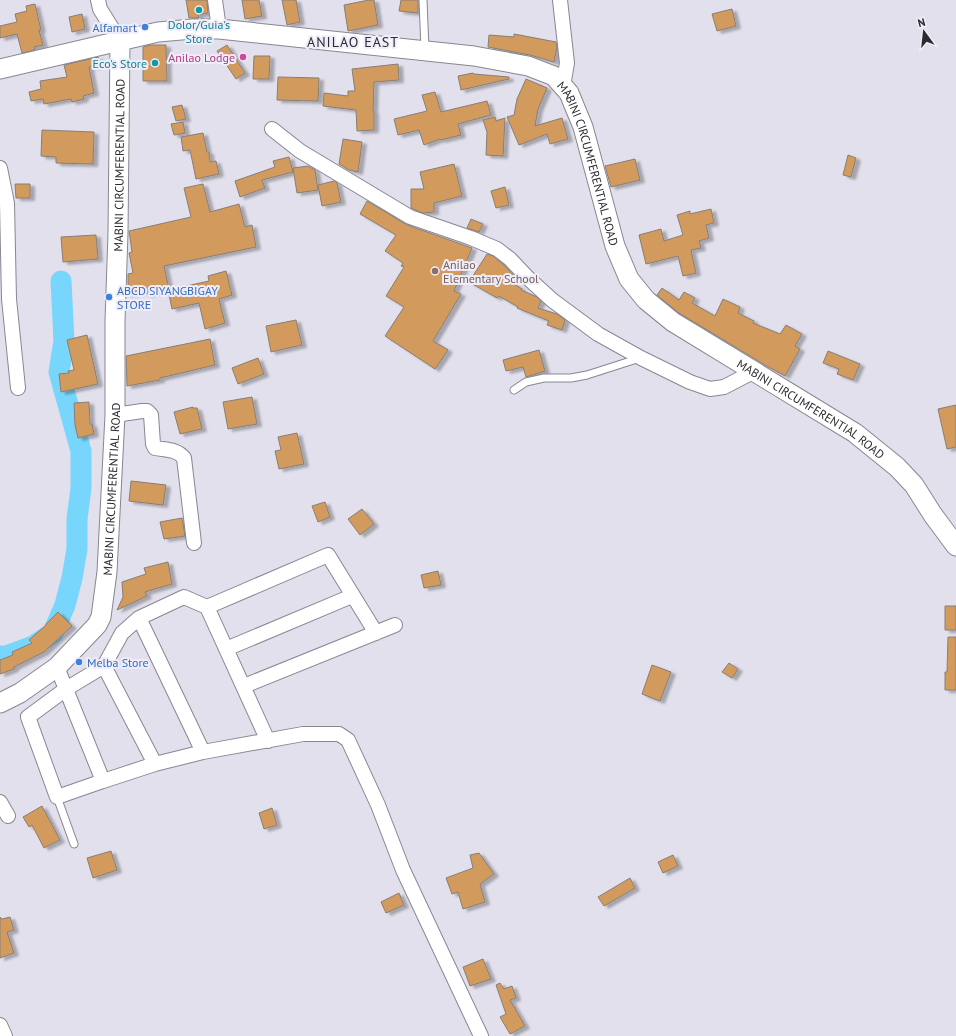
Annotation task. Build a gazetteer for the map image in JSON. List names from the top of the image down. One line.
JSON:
{"streets":{"main road":["MABINI CIRCUMFERENTIAL ROAD"]},"districts":["ANILAO EAST"],"places":["Dolor/Guia's Store","Alfamart","Anilao Lodge","Eco's Store","Anilao Elementary School","ABCD SIYANGBIGAY STORE","Melba Store"],"north":"top"}
